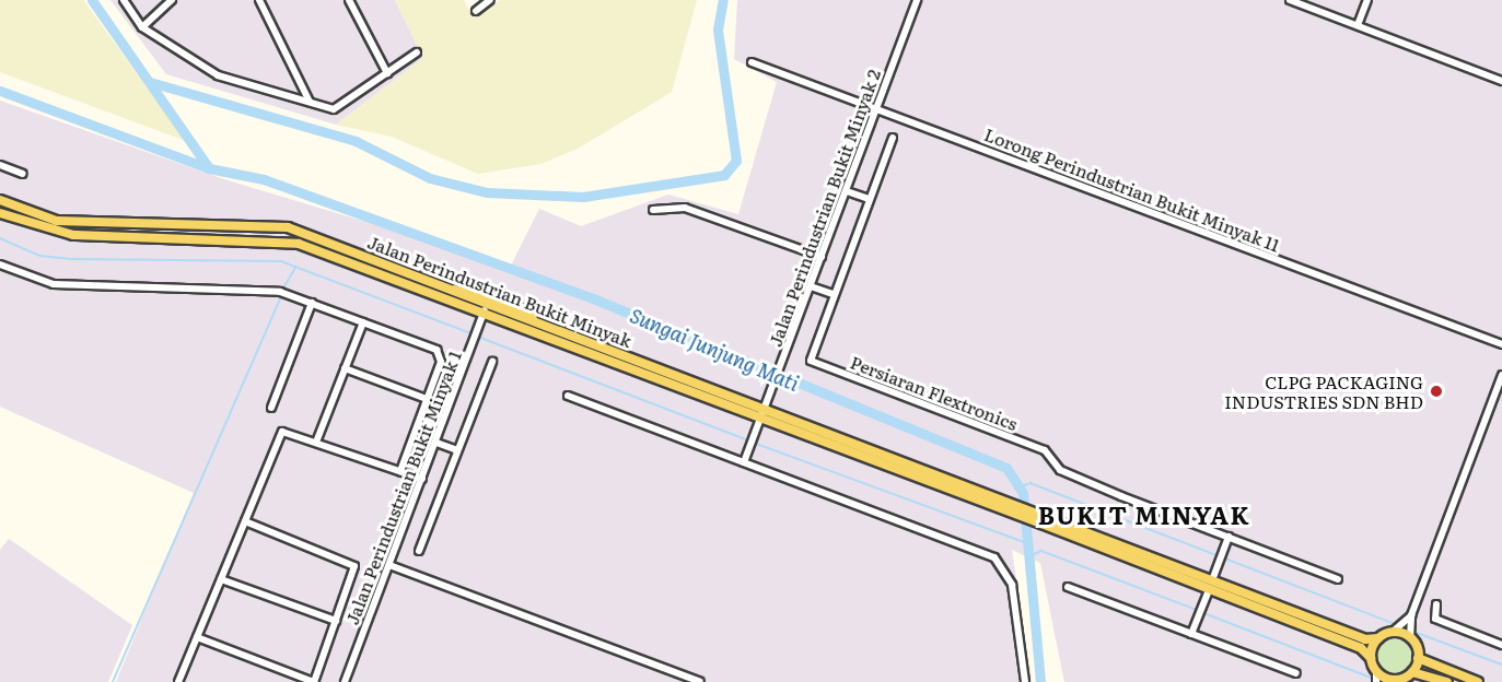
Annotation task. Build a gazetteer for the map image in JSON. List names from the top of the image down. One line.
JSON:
{"streets":{"main road":["Jalan Perindustrian Bukit Minyak"],"street":["Lorong Perindustrian Bukit Minyak 11","Jalan Perindustrian Bukit Minyak 2","Persiaran Flextronics","Jalan Perindustrian Bukit Minyak 1"]},"crossings":[["Lorong Perindustrian Bukit Minyak 11","Jalan Perindustrian Bukit Minyak 2"],["Jalan Perindustrian Bukit Minyak 2","Jalan Perindustrian Bukit Minyak"],["Jalan Perindustrian Bukit Minyak","Jalan Perindustrian Bukit Minyak 1"]],"districts":["BUKIT MINYAK"],"water":["Sungai Junjung Mati"],"places":["CLPG PACKAGING INDUSTRIES SDN BHD"]}
